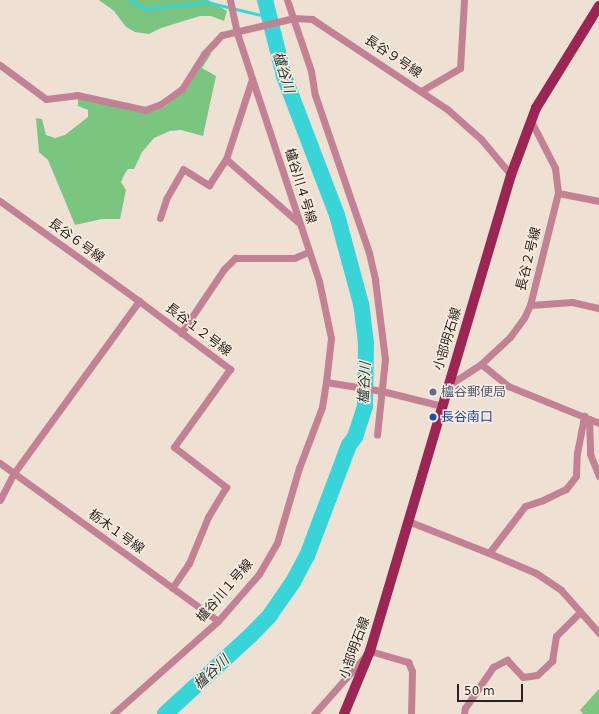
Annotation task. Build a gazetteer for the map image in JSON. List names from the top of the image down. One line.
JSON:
{"streets":{"main road":["小部明石線"],"street":["長谷９号線","櫨谷川４号線","長谷６号線","長谷２号線","長谷１２号線","栃木１号線","櫨谷川１号線"]},"crossings":[["長谷９号線","櫨谷川４号線"],["長谷９号線","小部明石線"],["櫨谷川４号線","櫨谷川１号線"],["長谷６号線","長谷１２号線"],["長谷１２号線","栃木１号線"],["栃木１号線","櫨谷川１号線"]],"water":["櫨谷川"],"places":["櫨谷郵便局","長谷南口"],"scale_bar":"50 m"}
